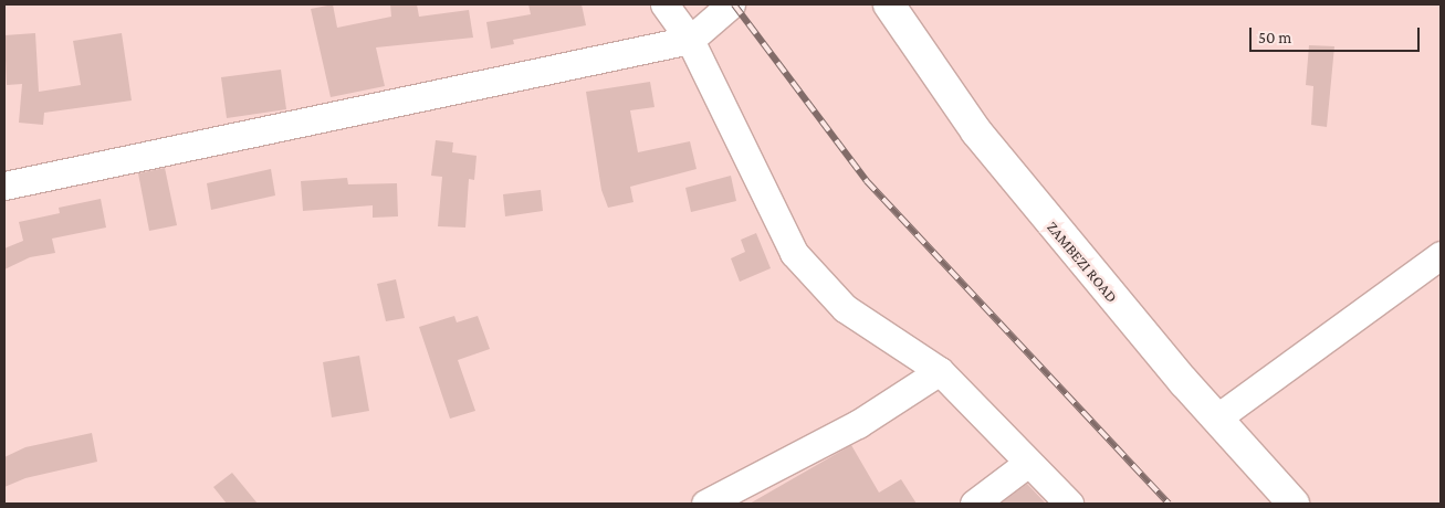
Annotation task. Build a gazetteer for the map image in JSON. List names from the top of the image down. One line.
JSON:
{"streets":{"main road":["ZAMBEZI ROAD"]},"scale_bar":"50 m"}
